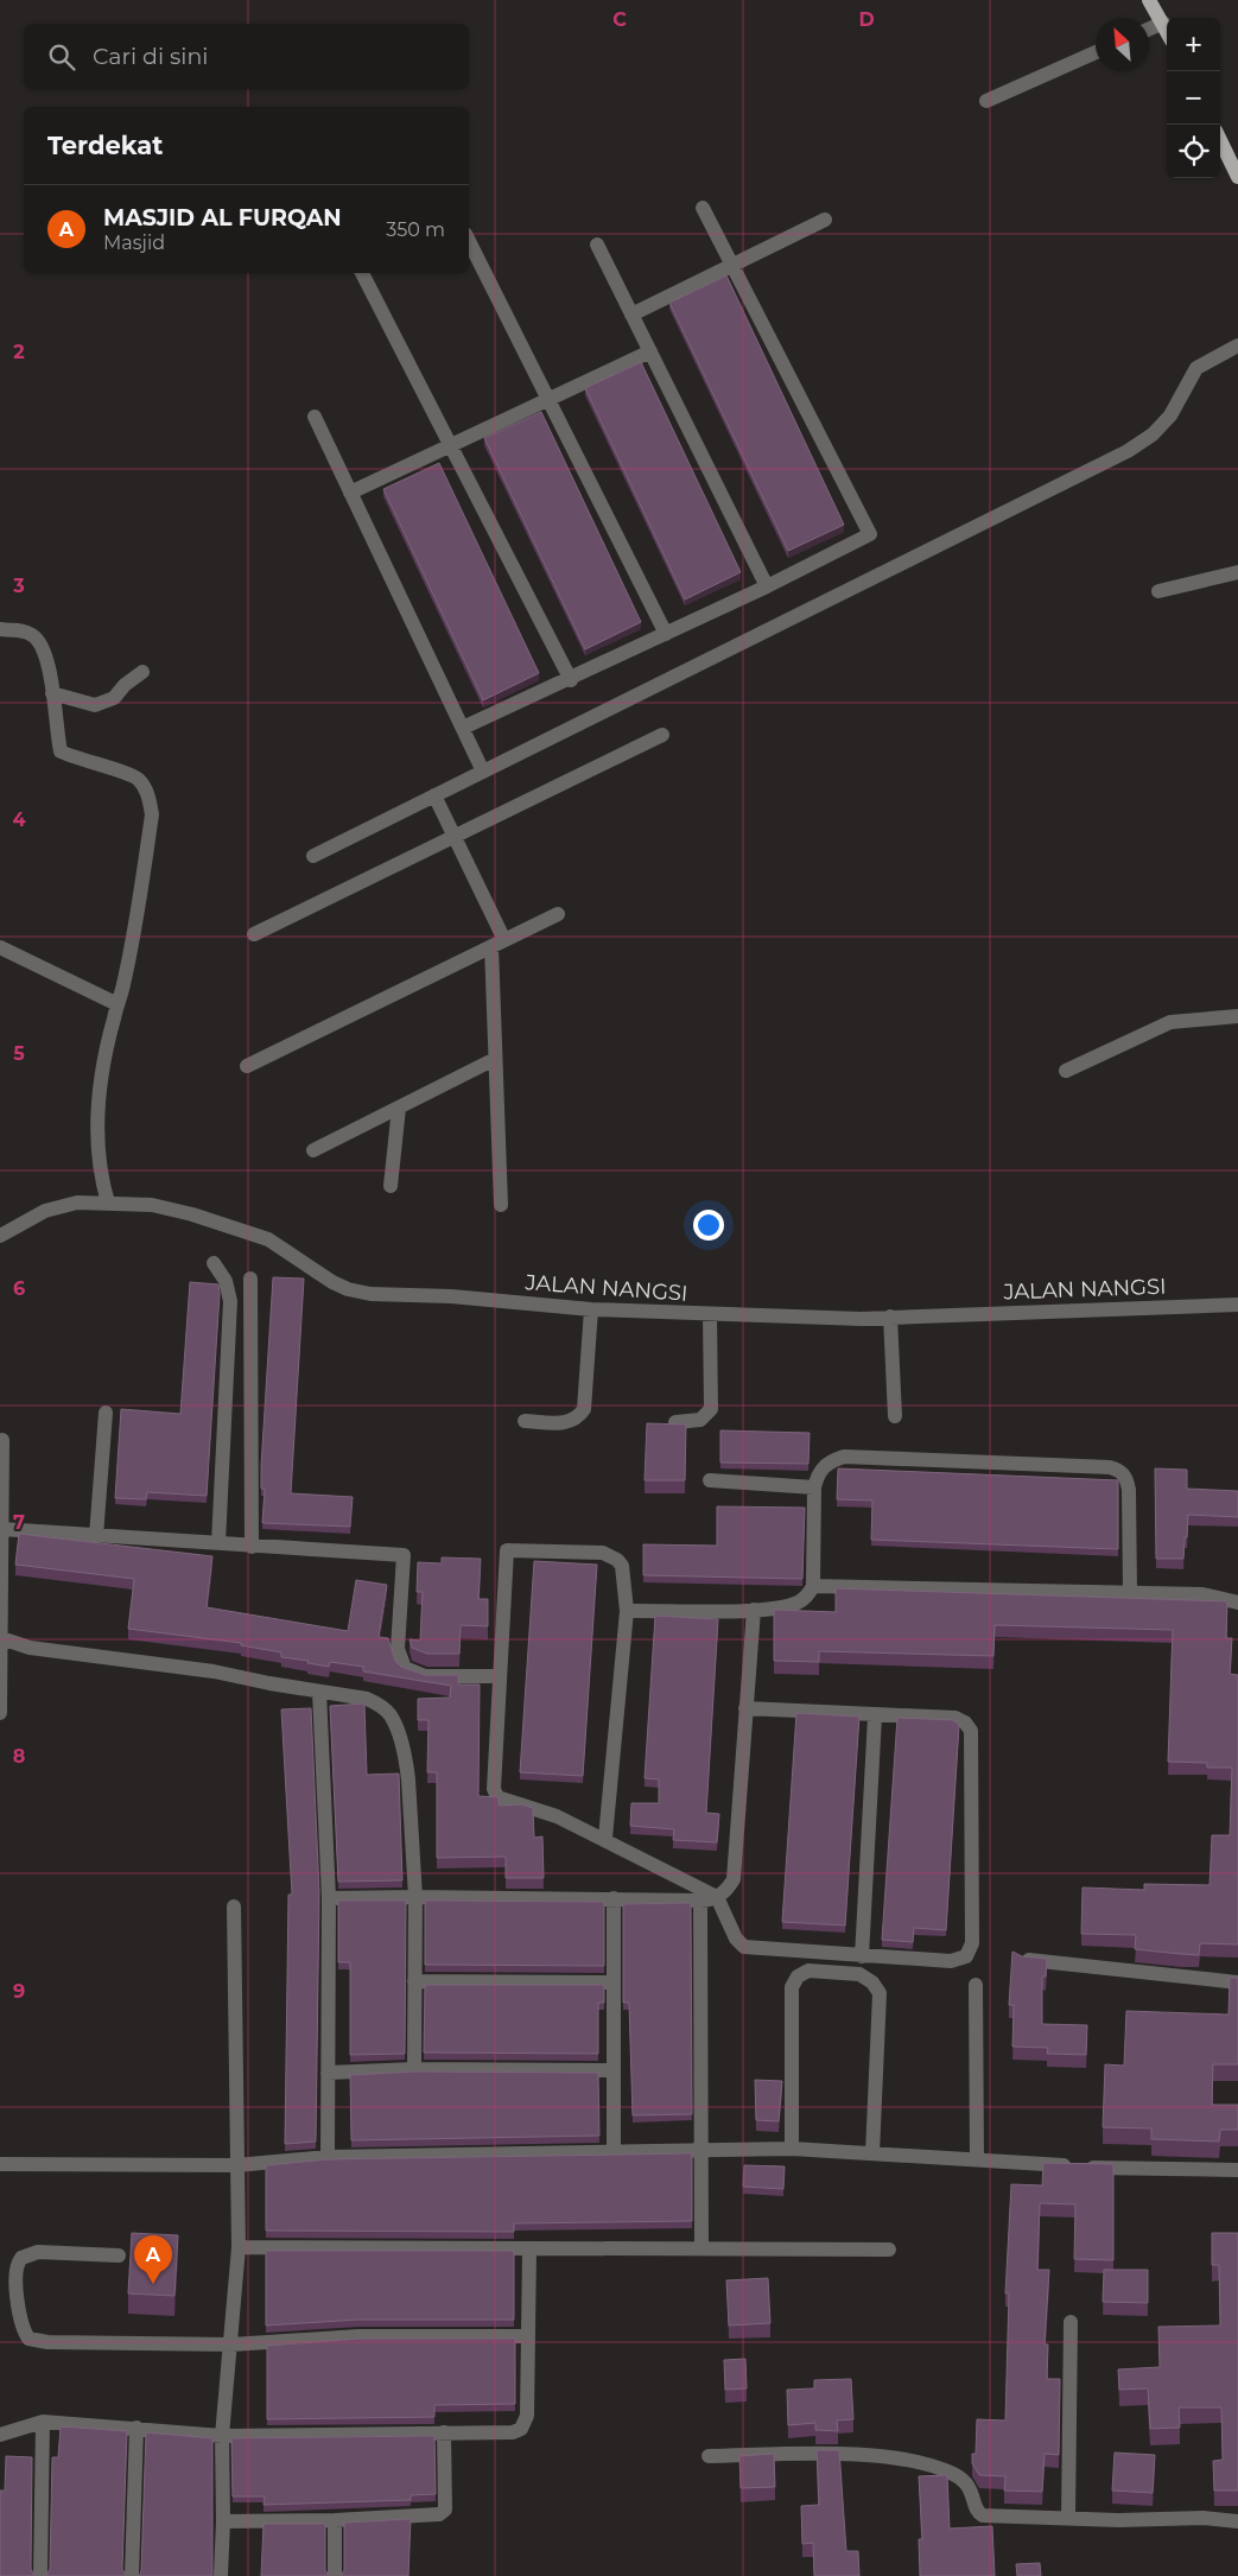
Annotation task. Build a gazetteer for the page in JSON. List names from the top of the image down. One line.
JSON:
{"streets":{"street":["JALAN NANGSI"]},"north":"top left","page":{"map_buttons":["+","−"],"search":"Cari di sini","heading":"Terdekat","list":[{"mark":"A","name":"MASJID AL FURQAN","note":"Masjid","value":"350 m"}],"pins":"A"},"grid":{"columns":["C","D"],"rows":["2","3","4","5","6","7","8","9"]}}
